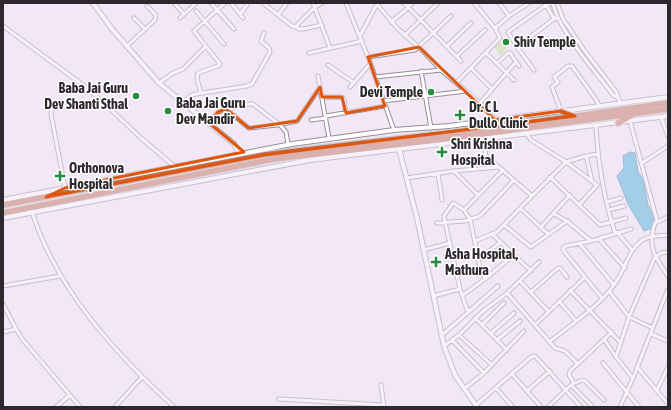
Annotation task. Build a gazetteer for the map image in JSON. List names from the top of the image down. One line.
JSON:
{"places":{"other":["Shiv Temple","Devi Temple","Baba Jai Guru Dev Shanti Sthal","Baba Jai Guru Dev Mandir"],"health":["Dr. C L Dullo Clinic","Shri Krishna Hospital","Orthonova Hospital","Asha Hospital, Mathura"]}}
